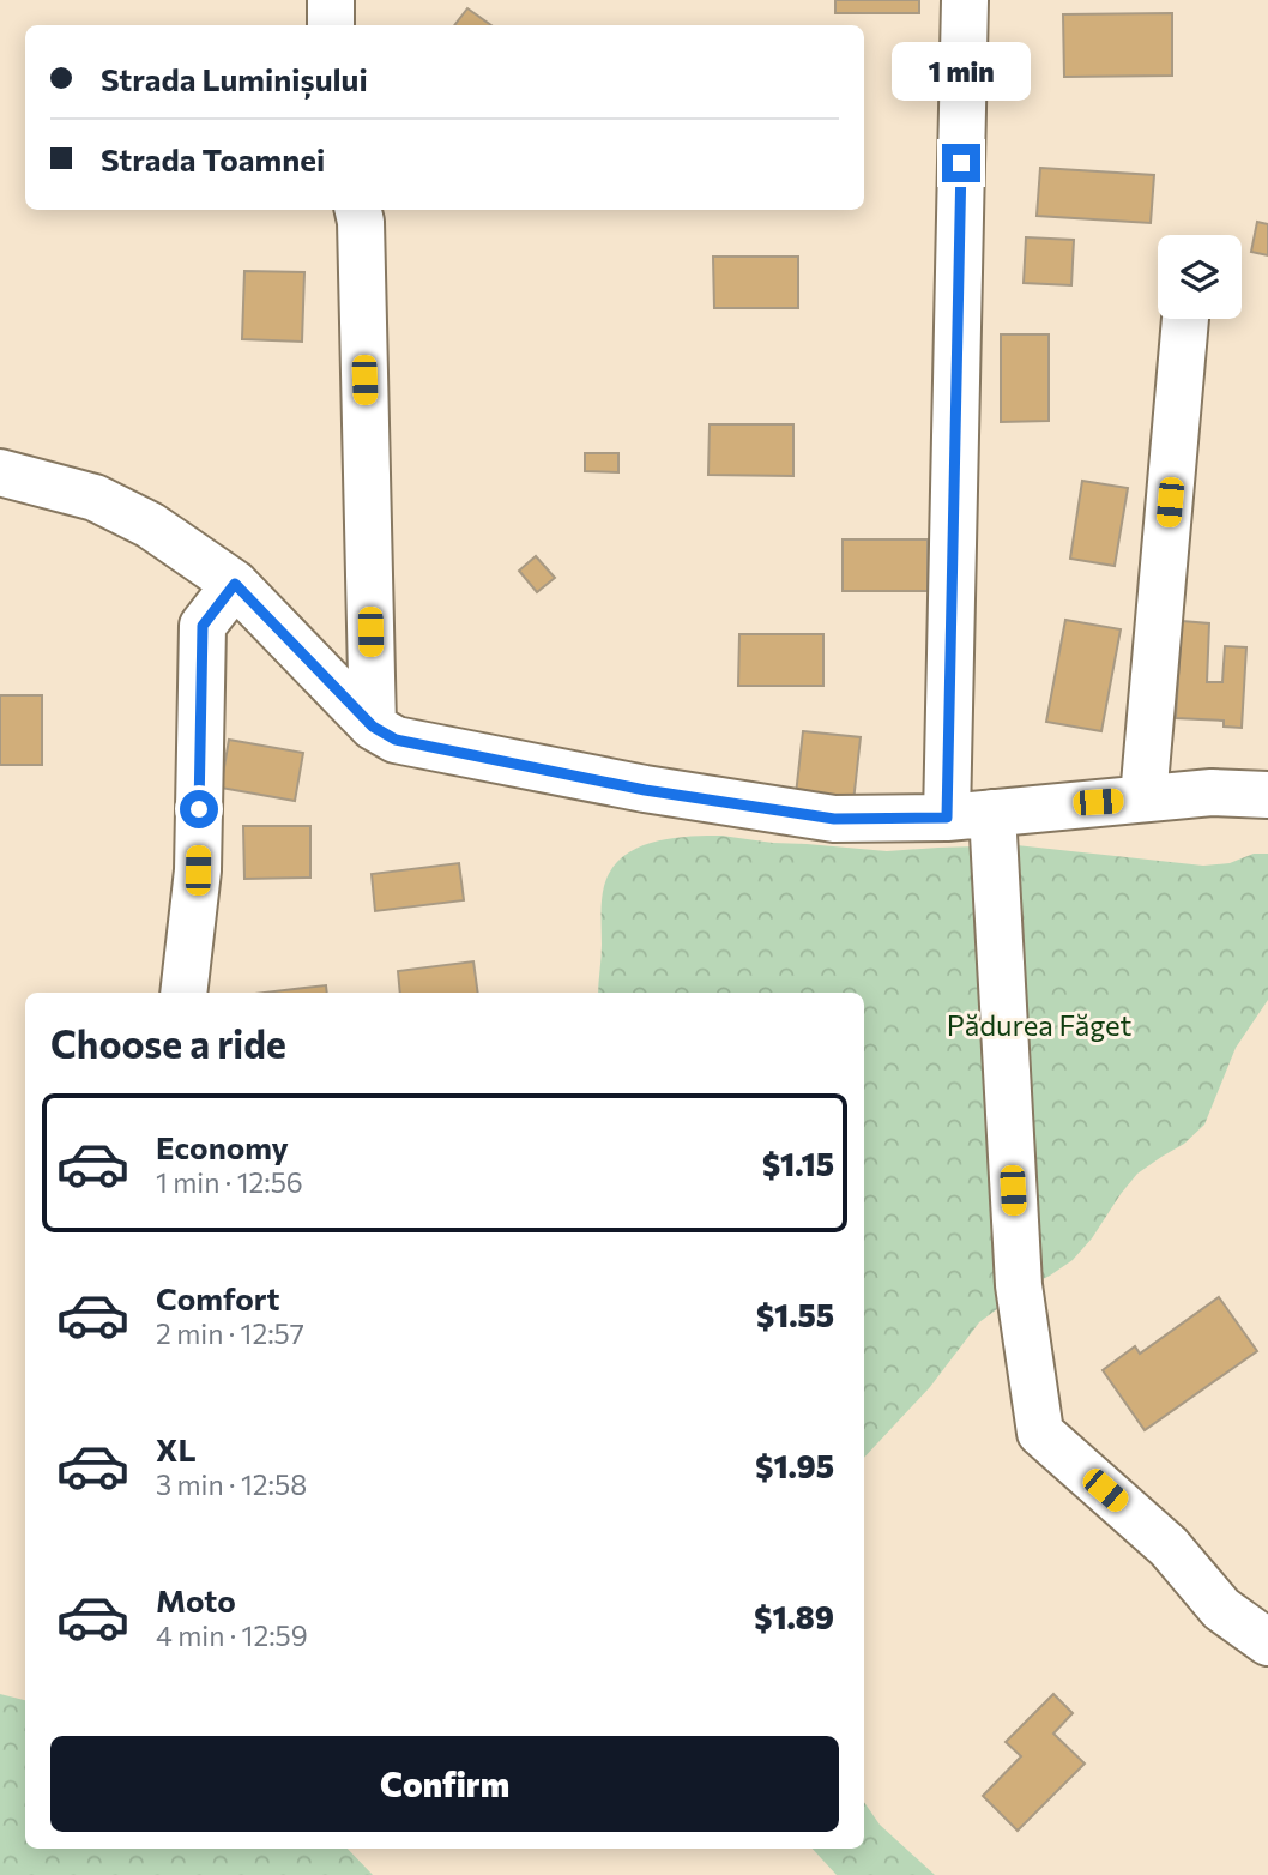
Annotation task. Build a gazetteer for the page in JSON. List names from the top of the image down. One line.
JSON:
{"parks":["Pădurea Făget"],"page":{"banner":["Strada Luminișului","Strada Toamnei"],"bubble":"1 min","heading":"Choose a ride","list":[{"name":"Economy","note":"1 min · 12:56","value":"$1.15"},{"name":"Comfort","note":"2 min · 12:57","value":"$1.55"},{"name":"XL","note":"3 min · 12:58","value":"$1.95"},{"name":"Moto","note":"4 min · 12:59","value":"$1.89"}],"buttons":"Confirm"}}
